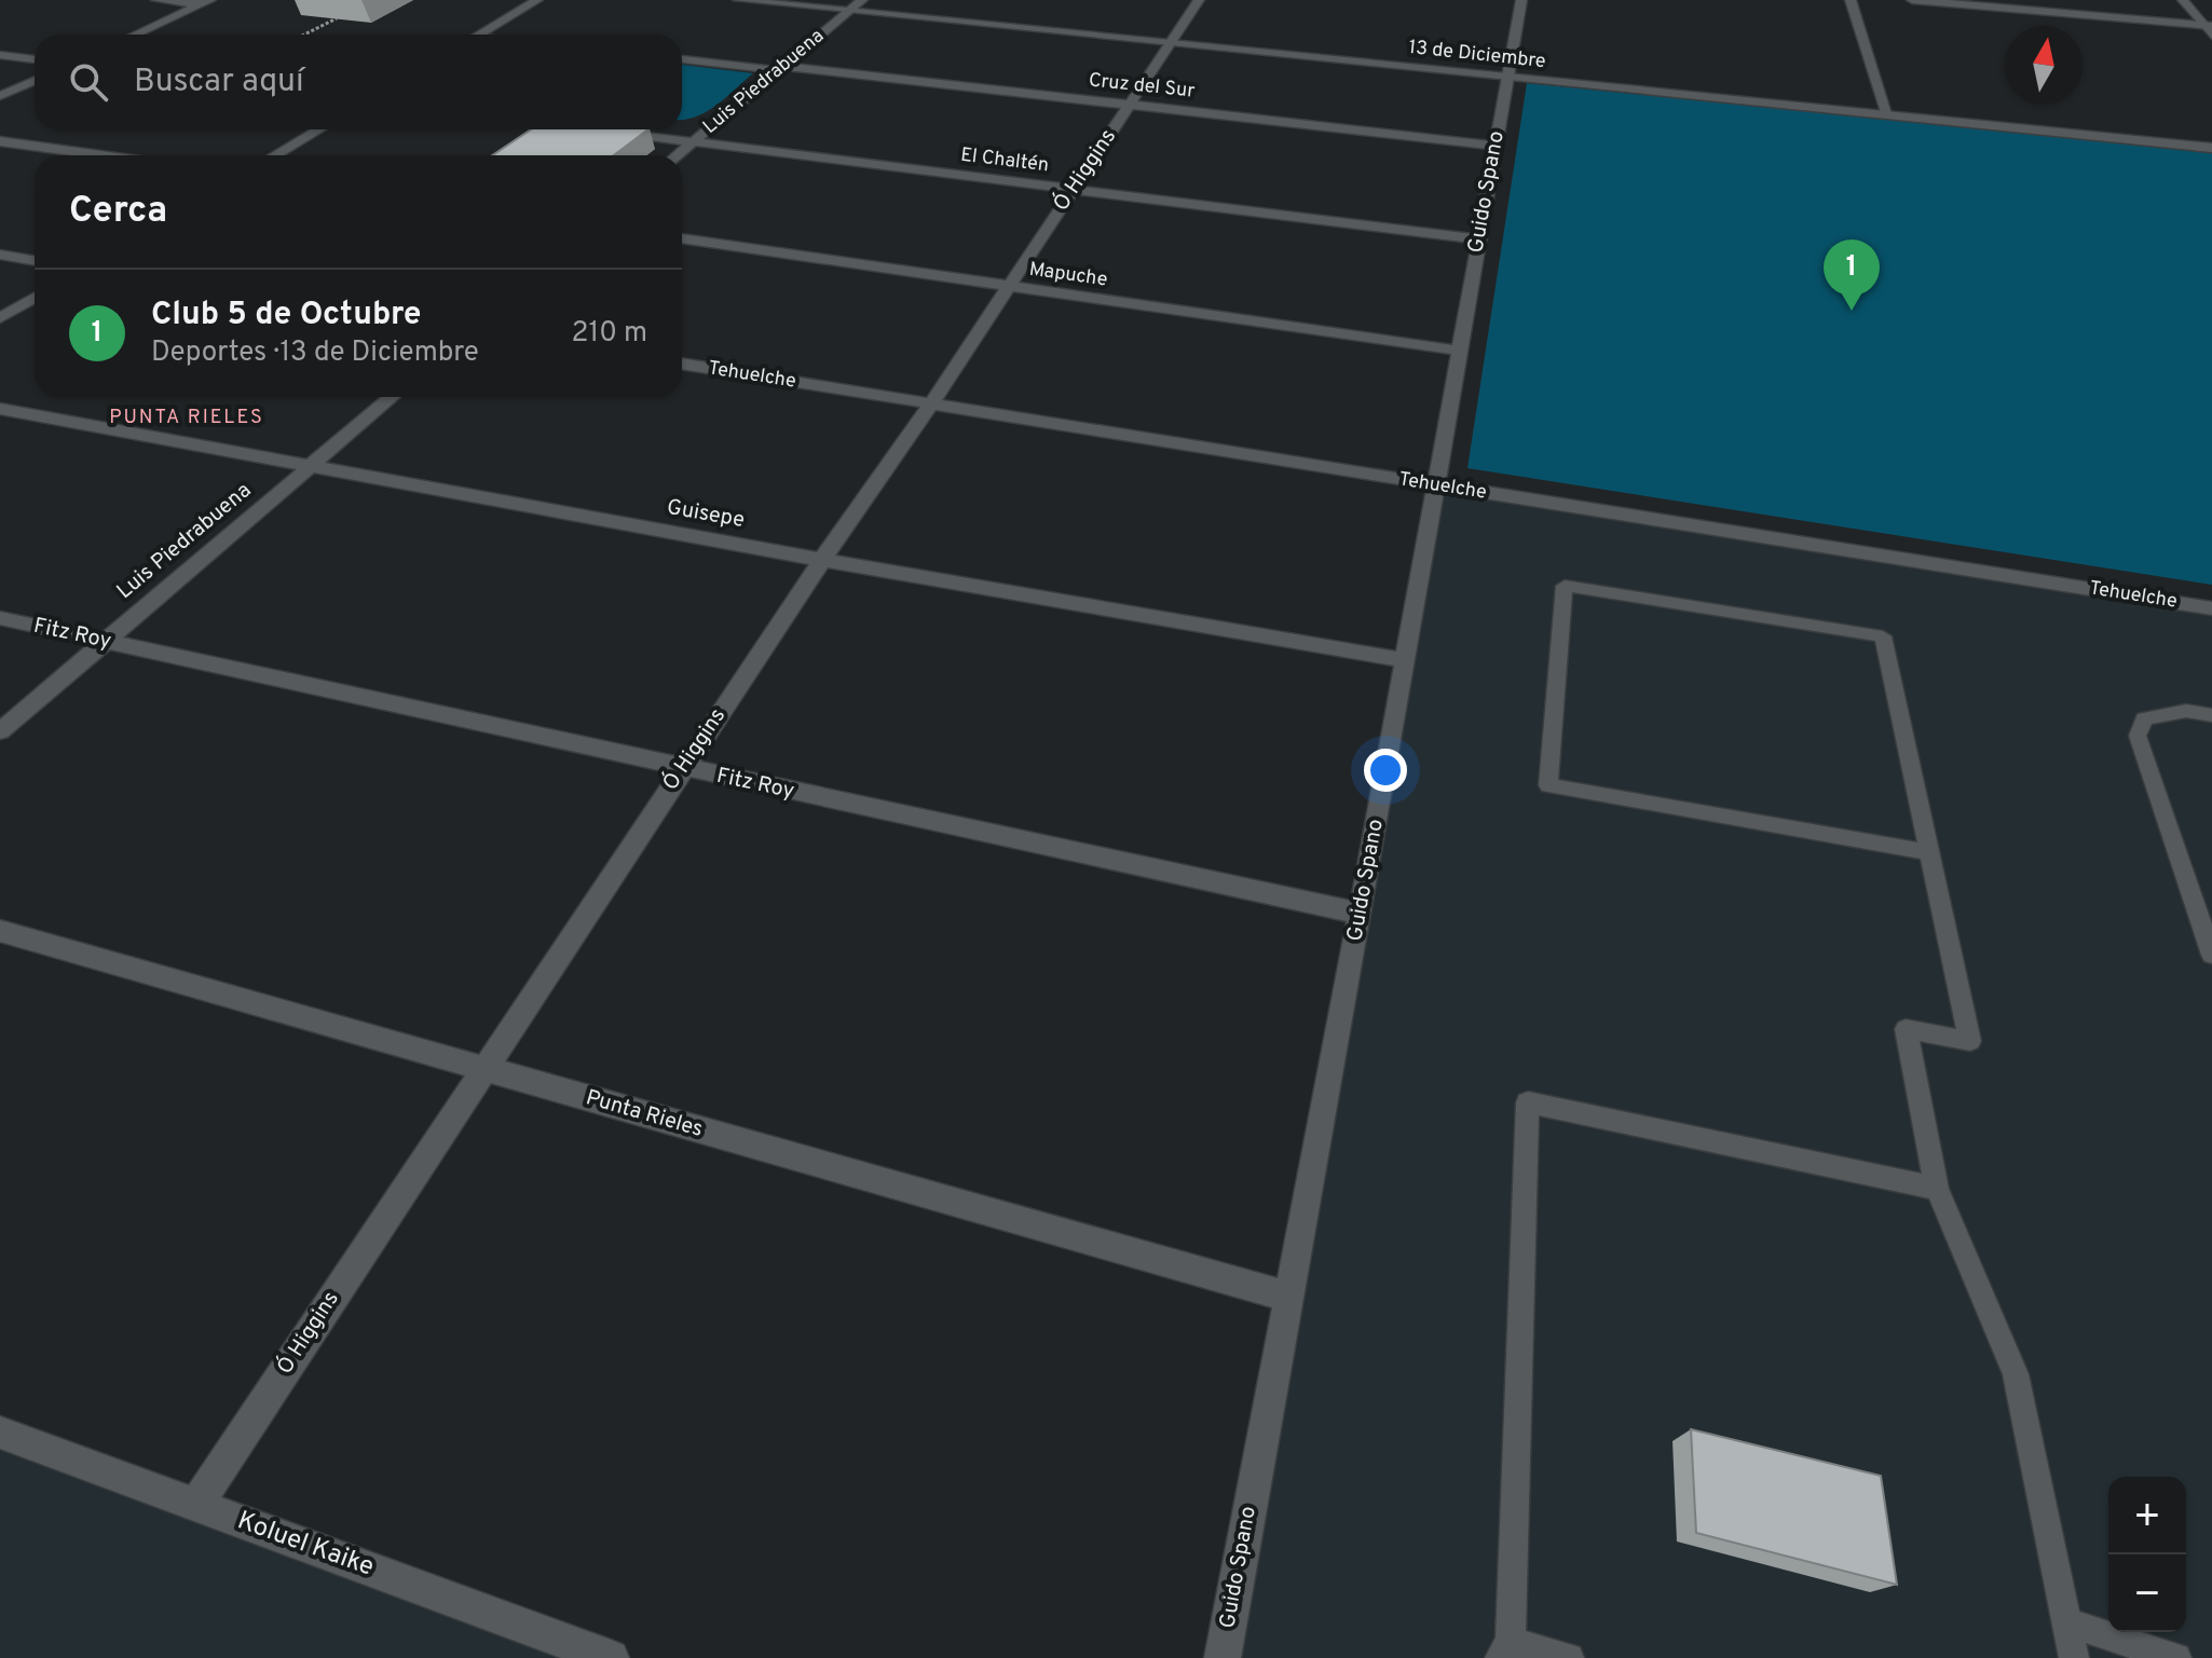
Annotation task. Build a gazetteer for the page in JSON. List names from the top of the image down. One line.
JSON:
{"streets":{"street":["13 de Diciembre","Luis Piedrabuena","Cruz del Sur","El Chaltén","O´ Higgins","Guido Spano","Mapuche","Tehuelche","Guisepe","Fitz Roy","Punta Rieles","Koluel Kaike"]},"crossings":[["13 de Diciembre","Luis Piedrabuena"],["13 de Diciembre","O´ Higgins"],["13 de Diciembre","Guido Spano"],["Luis Piedrabuena","Cruz del Sur"],["Luis Piedrabuena","El Chaltén"],["Luis Piedrabuena","Guisepe"],["Luis Piedrabuena","Fitz Roy"],["Cruz del Sur","O´ Higgins"],["Cruz del Sur","Guido Spano"],["El Chaltén","O´ Higgins"],["El Chaltén","Guido Spano"],["O´ Higgins","Mapuche"],["O´ Higgins","Tehuelche"],["O´ Higgins","Guisepe"],["O´ Higgins","Fitz Roy"],["O´ Higgins","Punta Rieles"],["O´ Higgins","Koluel Kaike"],["Guido Spano","Mapuche"],["Guido Spano","Tehuelche"],["Guido Spano","Guisepe"],["Guido Spano","Fitz Roy"],["Guido Spano","Punta Rieles"]],"districts":["PUNTA RIELES"],"north":"top","page":{"search":"Buscar aquí","heading":"Cerca","pins":"1","list":[{"mark":"1","name":"Club 5 de Octubre","note":"Deportes · 13 de Diciembre","value":"210 m"}],"map_buttons":["+","−"]}}
